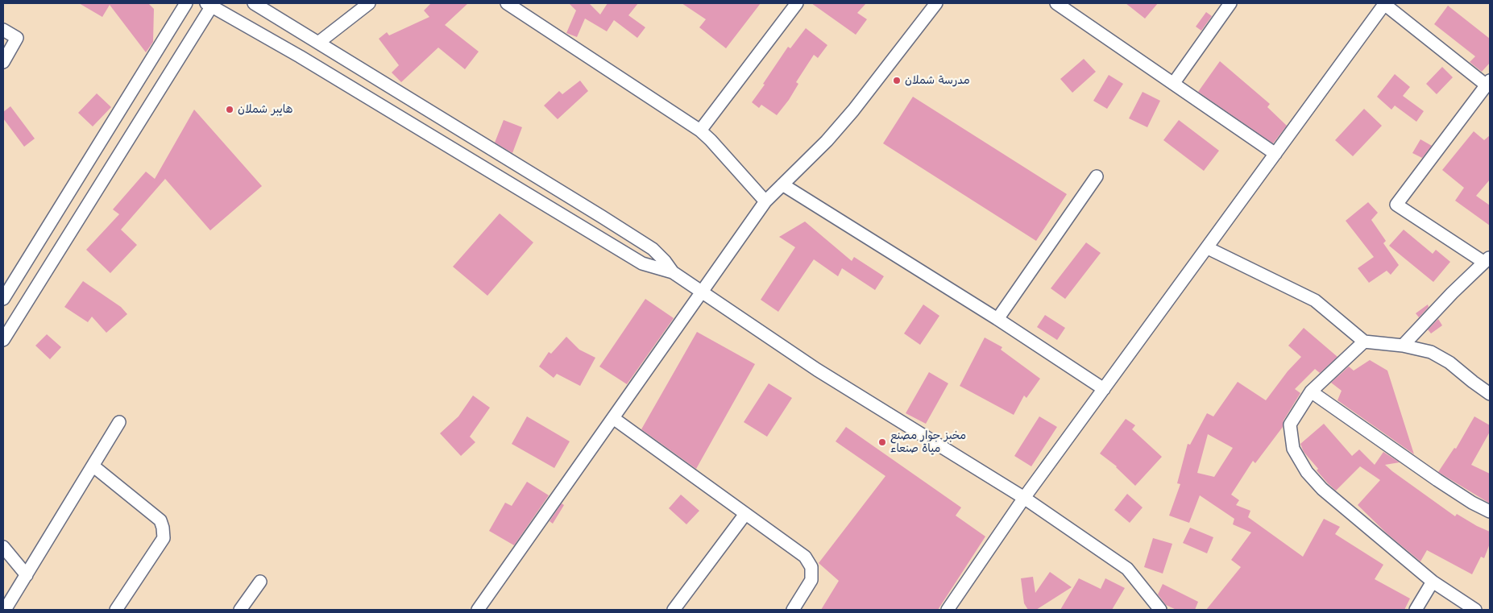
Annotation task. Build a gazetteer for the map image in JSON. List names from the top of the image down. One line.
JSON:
{"places":["مدرسة شملان","هايبر شملان","مخبز جوار مصنع مياة صنعاء"]}
